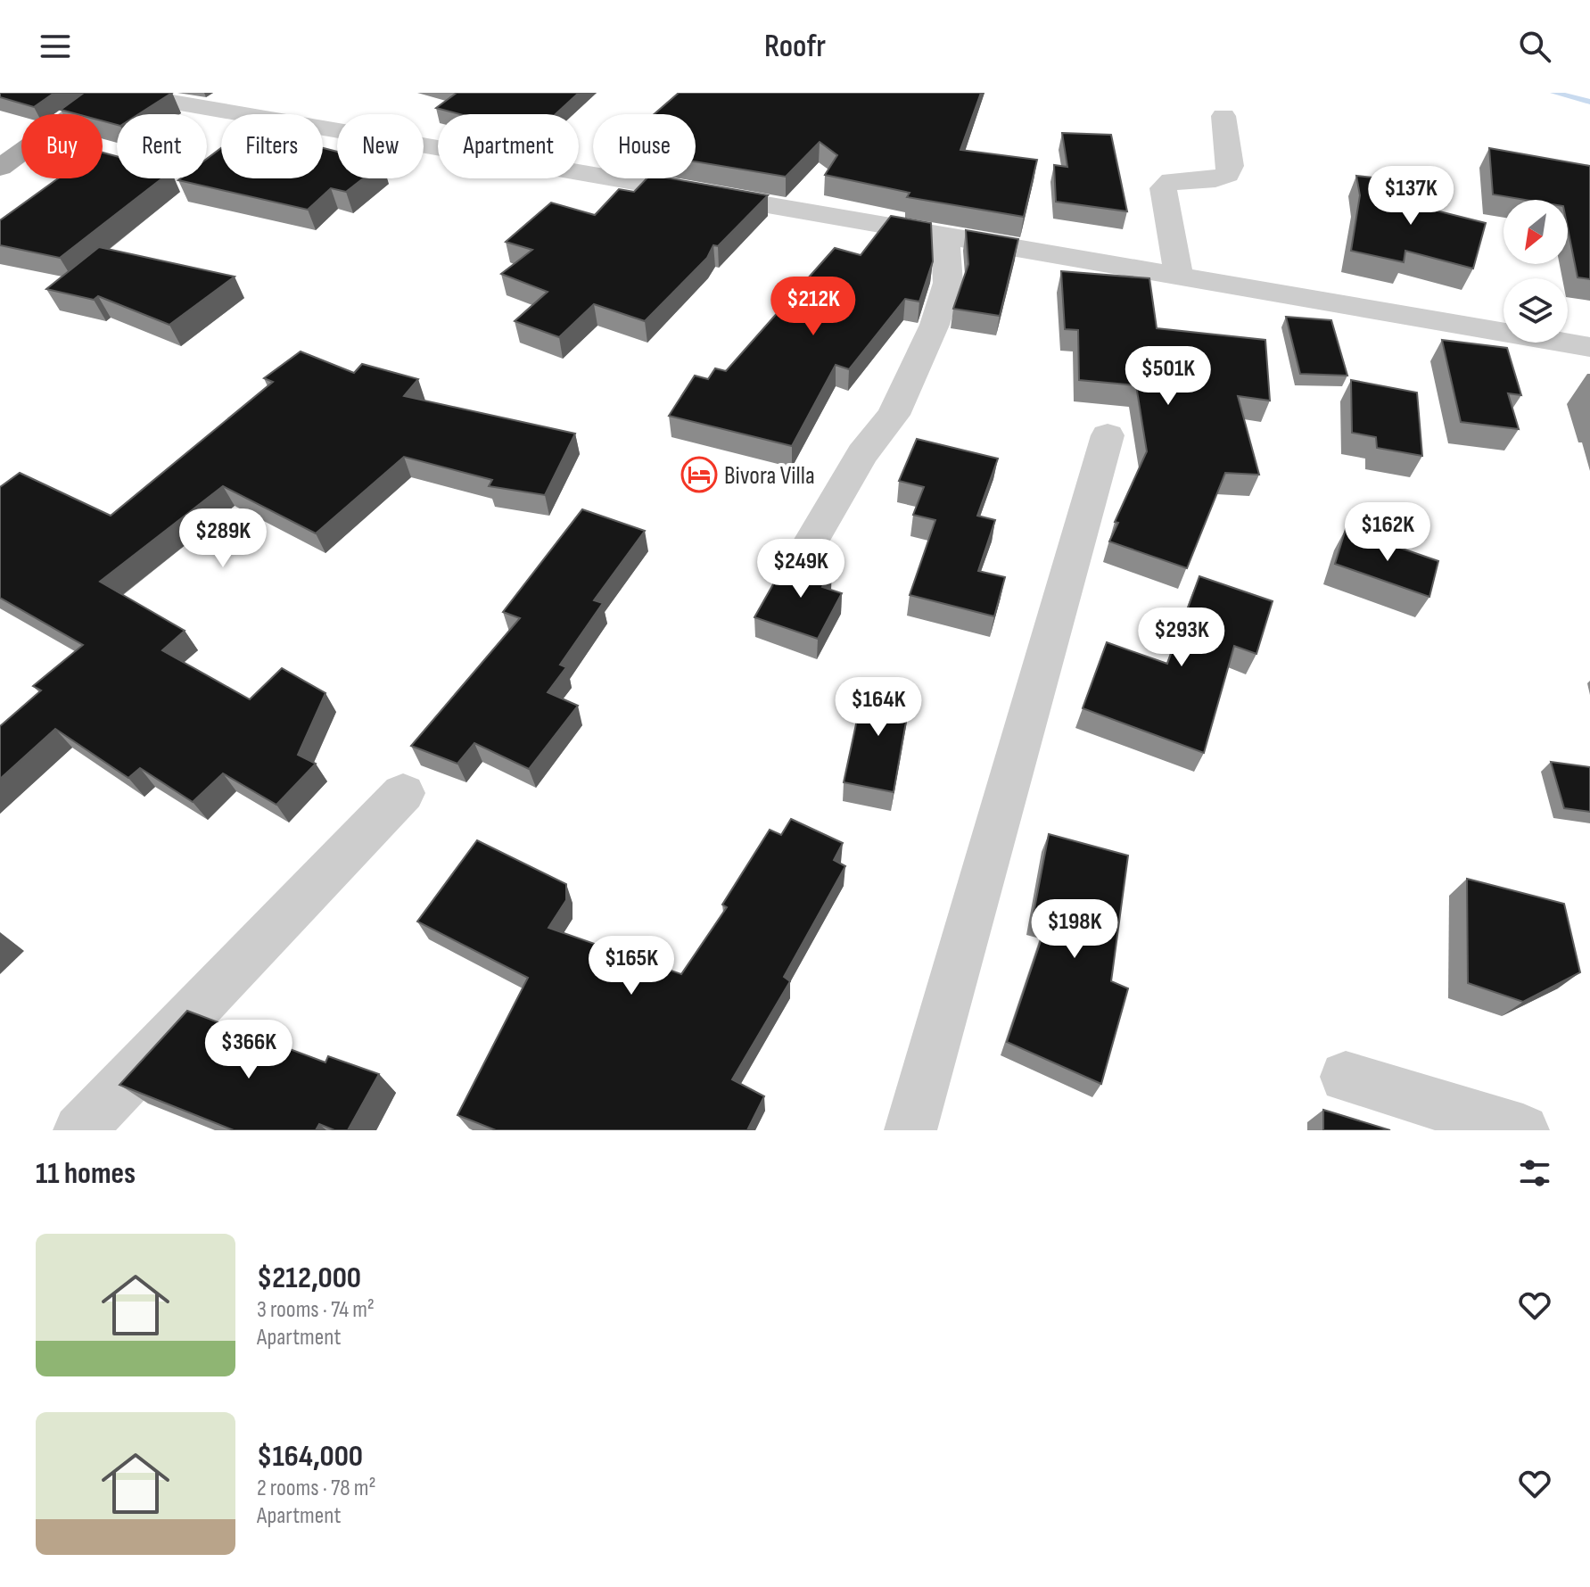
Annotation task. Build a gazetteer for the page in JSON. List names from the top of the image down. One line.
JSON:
{"places":{"hotel":["Bivora Villa"]},"north":"bottom left","page":{"header":"Roofr","chip":["Buy","Rent","Filters","New","Apartment","House"],"price":["$137K","$212K","$501K","$162K","$289K","$249K","$293K","$164K","$198K","$165K","$366K"],"heading":"11 homes","list":[{"name":"$212,000","note":"3 rooms · 74 m² · Apartment"},{"name":"$164,000","note":"2 rooms · 78 m² · Apartment"}]}}
